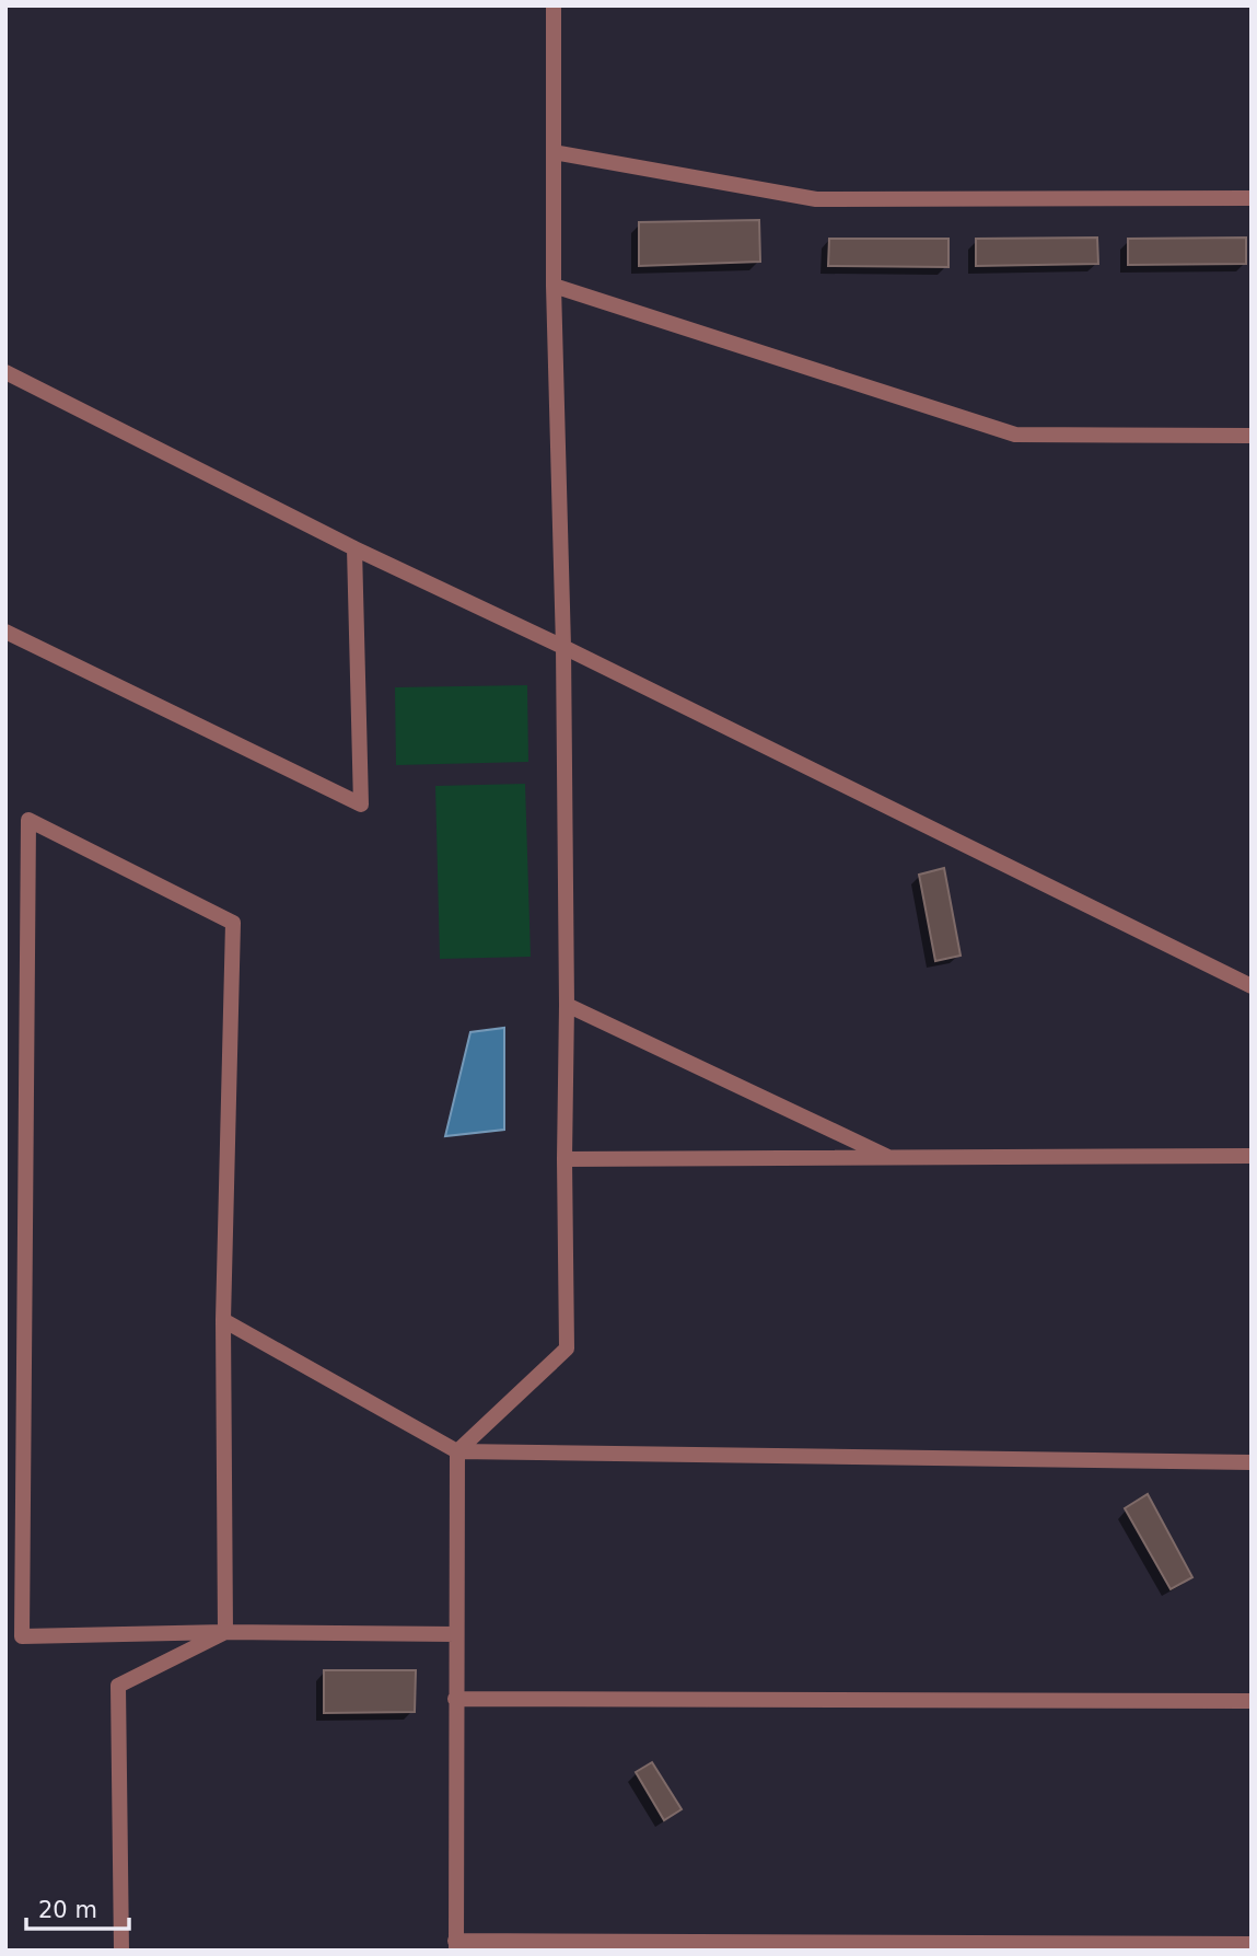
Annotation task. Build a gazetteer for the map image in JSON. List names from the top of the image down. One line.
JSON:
{"scale_bar":"20 m"}
